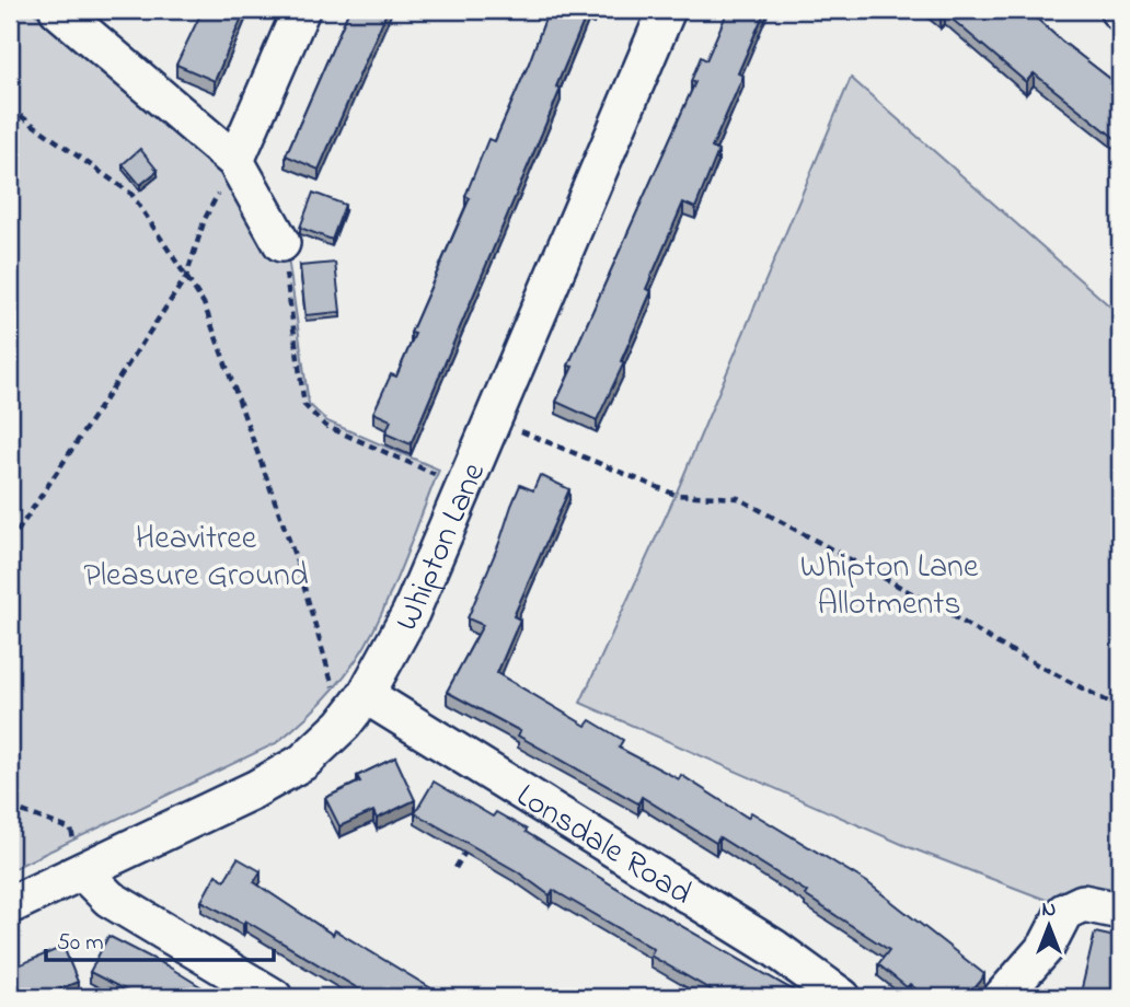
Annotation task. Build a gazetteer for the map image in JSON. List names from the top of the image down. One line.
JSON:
{"streets":{"street":["Whipton Lane","Lonsdale Road"]},"crossings":[["Whipton Lane","Lonsdale Road"]],"parks":["Heavitree Pleasure Ground","Whipton Lane Allotments"],"scale_bar":"50 m","north":"top"}
